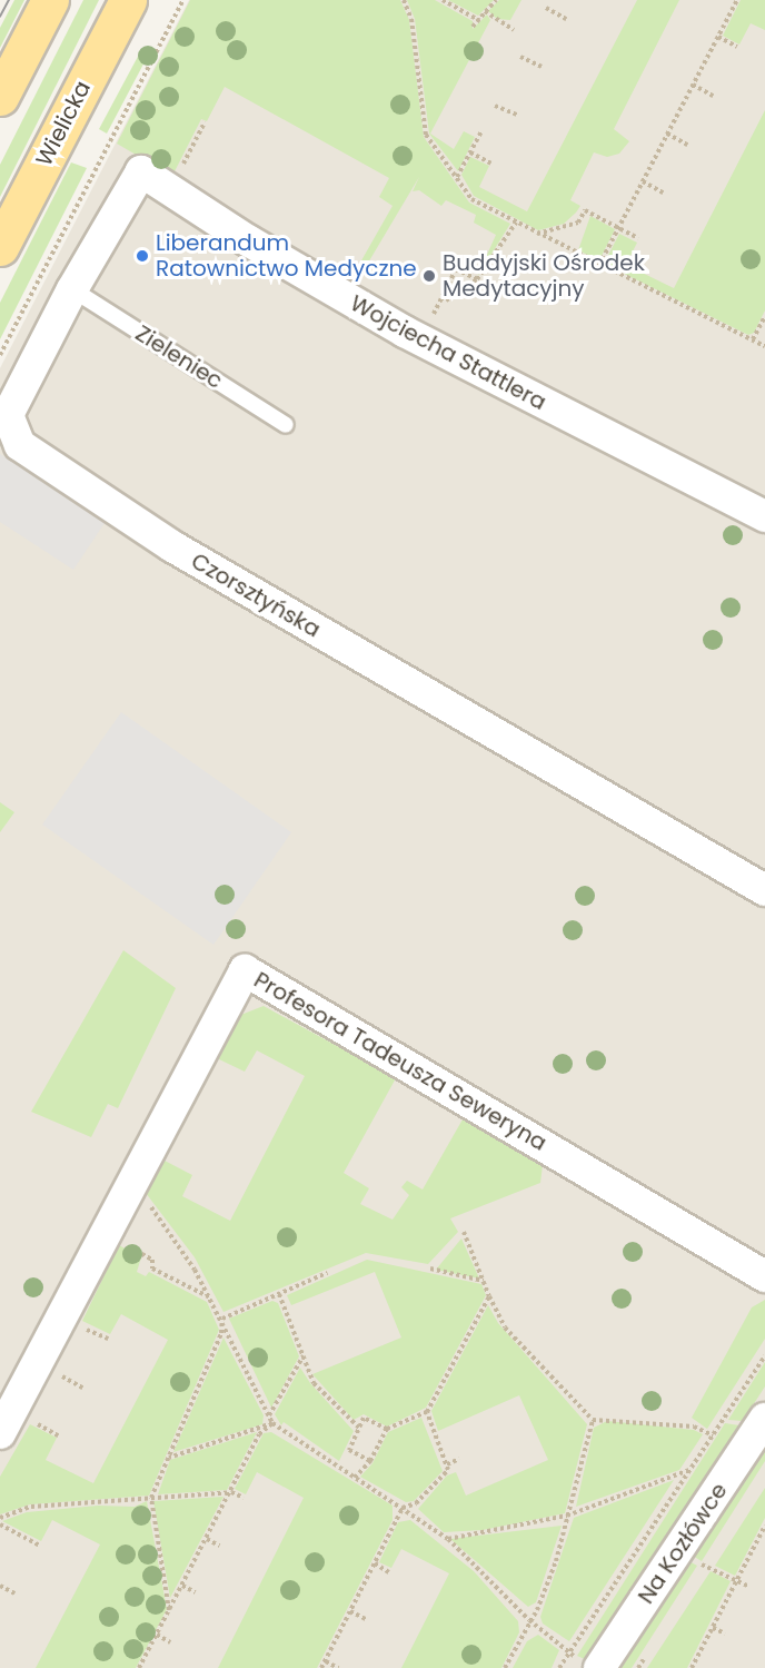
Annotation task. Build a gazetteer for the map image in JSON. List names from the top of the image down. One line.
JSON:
{"streets":{"main road":["Wielicka"],"street":["Wojciecha Stattlera","Czorsztyńska","Profesora Tadeusza Seweryna","Na Kozłówce"],"lane":["Zieleniec"]},"crossings":[["Wojciecha Stattlera","Czorsztyńska"],["Zieleniec","Czorsztyńska"]],"places":["Liberandum Ratownictwo Medyczne","Buddyjski Ośrodek Medytacyjny"]}
